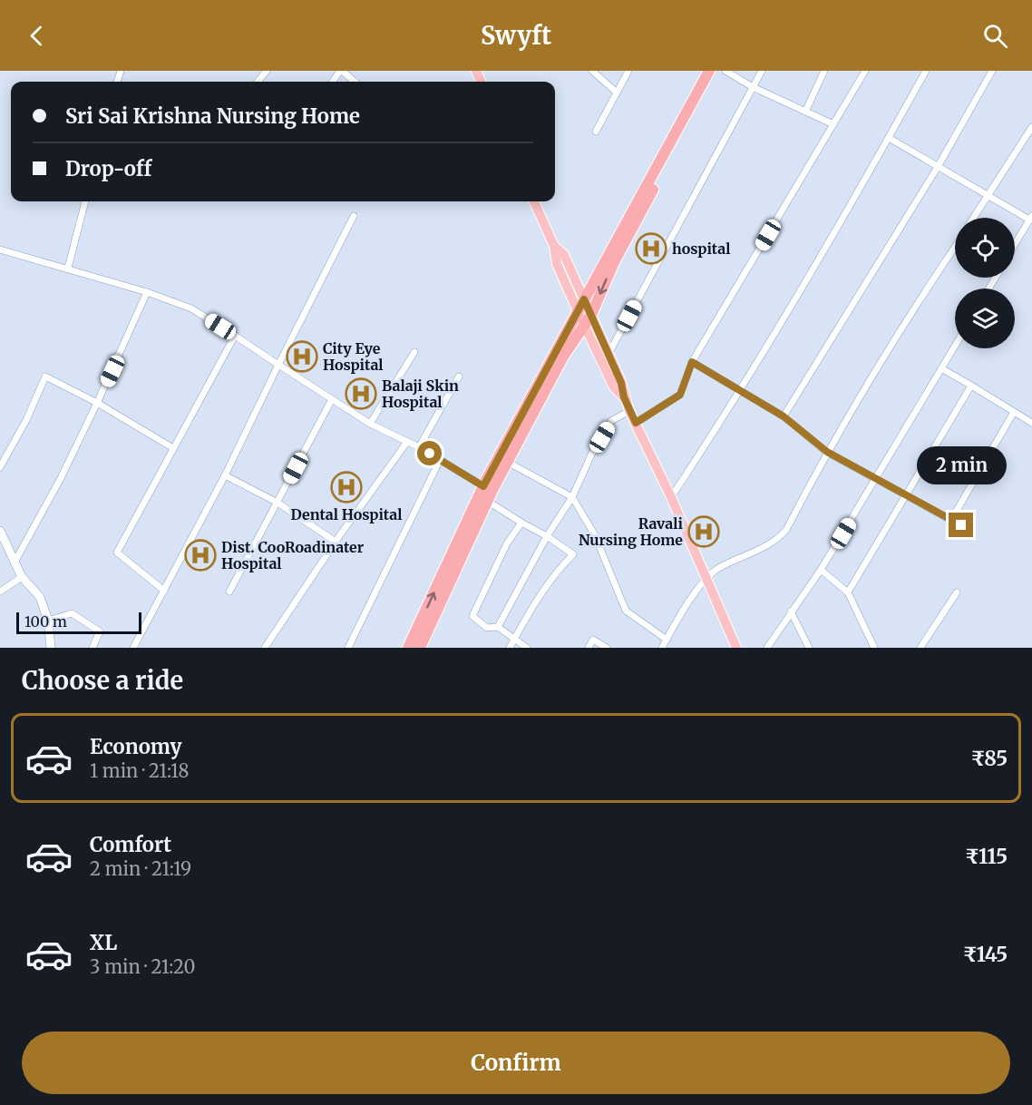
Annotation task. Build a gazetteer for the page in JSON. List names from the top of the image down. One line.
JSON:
{"places":{"hospital":["hospital","City Eye Hospital","Balaji Skin Hospital","Dental Hospital","Ravali Nursing Home","Dist. CooRoadinater Hospital"]},"scale_bar":"100 m","page":{"header":"Swyft","banner":["Sri Sai Krishna Nursing Home","Drop-off"],"bubble":"2 min","scale":"100 m","heading":"Choose a ride","list":[{"name":"Economy","note":"1 min · 21:18","value":"₹85"},{"name":"Comfort","note":"2 min · 21:19","value":"₹115"},{"name":"XL","note":"3 min · 21:20","value":"₹145"}],"buttons":"Confirm"}}
